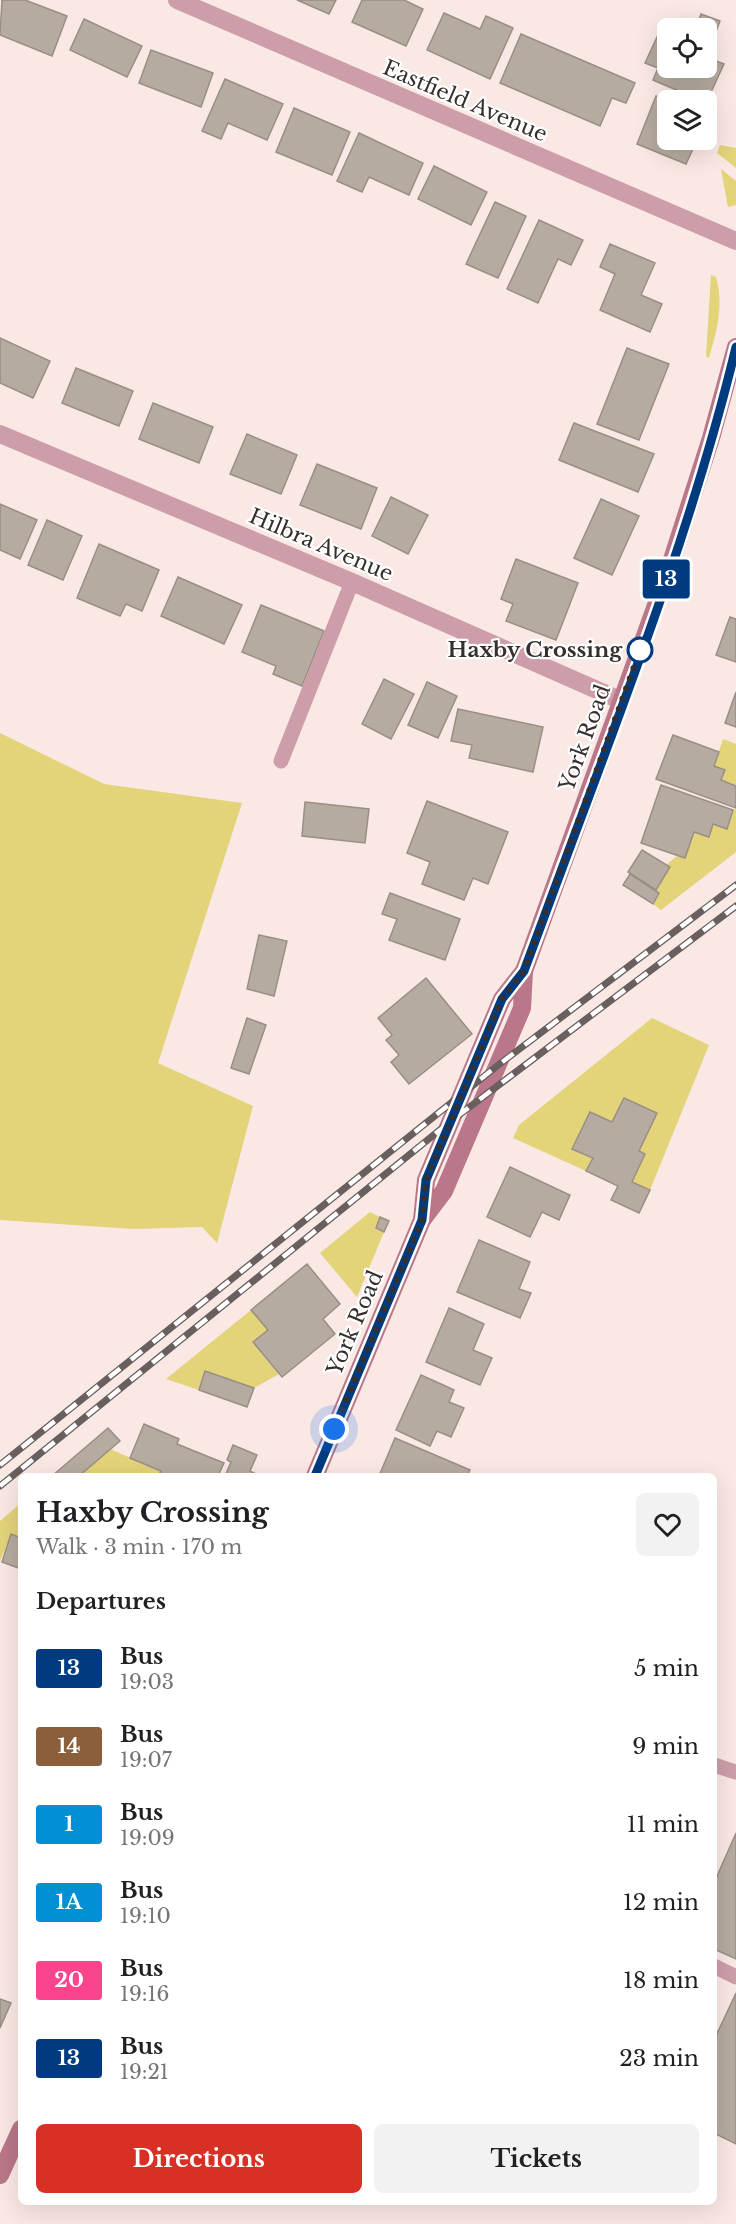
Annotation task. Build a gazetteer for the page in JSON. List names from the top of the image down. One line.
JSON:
{"streets":{"street":["Eastfield Avenue","Hilbra Avenue","York Road"]},"crossings":[["Hilbra Avenue","York Road"]],"places":["Haxby Crossing"],"lines":["bus line 13"],"page":{"on_map":"13","heading":[["Haxby Crossing","Walk · 3 min · 170 m"],"Departures"],"list":[{"mark":"13","name":"Bus","note":"19:03","value":"5 min"},{"mark":"14","name":"Bus","note":"19:07","value":"9 min"},{"mark":"1","name":"Bus","note":"19:09","value":"11 min"},{"mark":"1A","name":"Bus","note":"19:10","value":"12 min"},{"mark":"20","name":"Bus","note":"19:16","value":"18 min"},{"mark":"13","name":"Bus","note":"19:21","value":"23 min"}],"buttons":["Directions","Tickets"]}}
